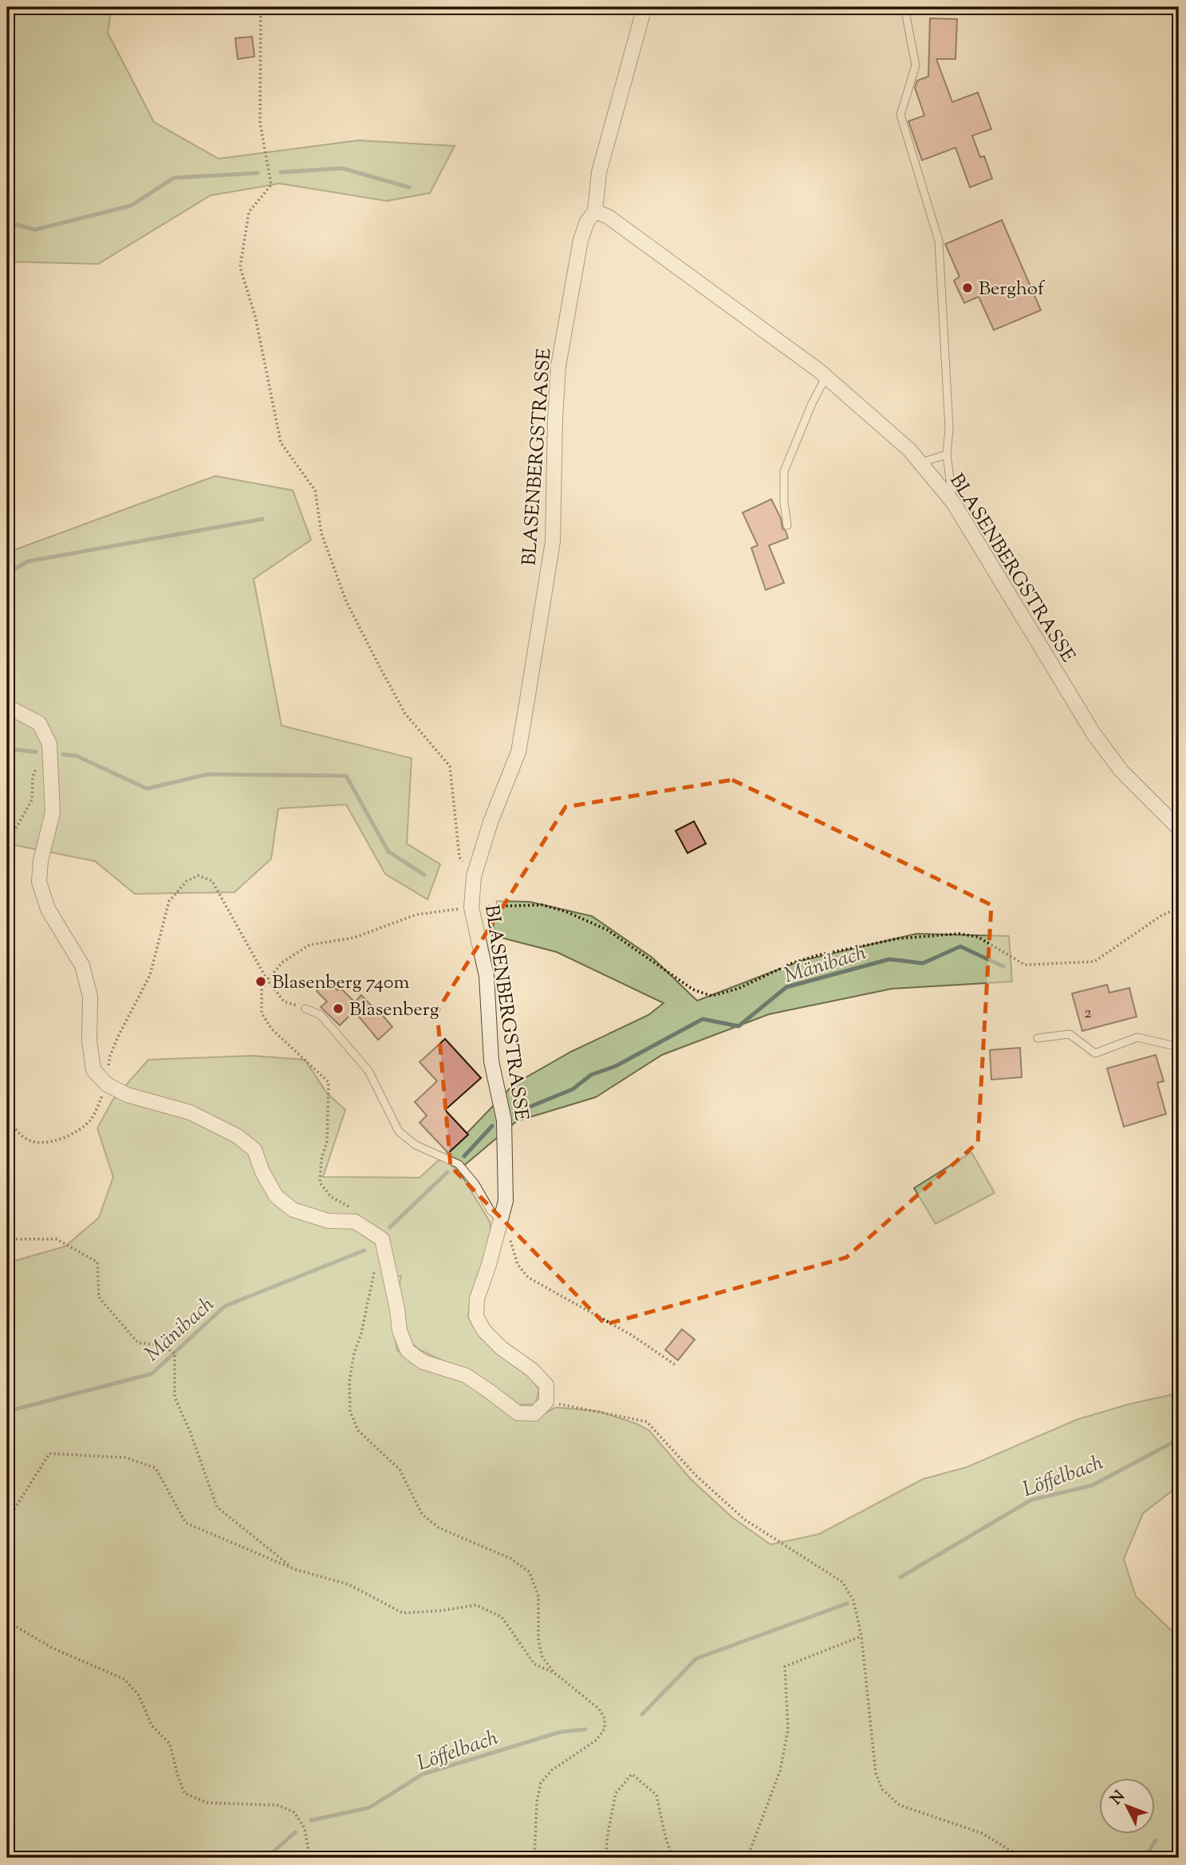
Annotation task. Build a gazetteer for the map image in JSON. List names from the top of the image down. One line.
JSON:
{"streets":{"street":["BLASENBERGSTRASSE"]},"water":["Mänibach","Löffelbach"],"places":["Berghof","Blasenberg 740m","Blasenberg"],"house_numbers":["2"],"north":"top left"}
